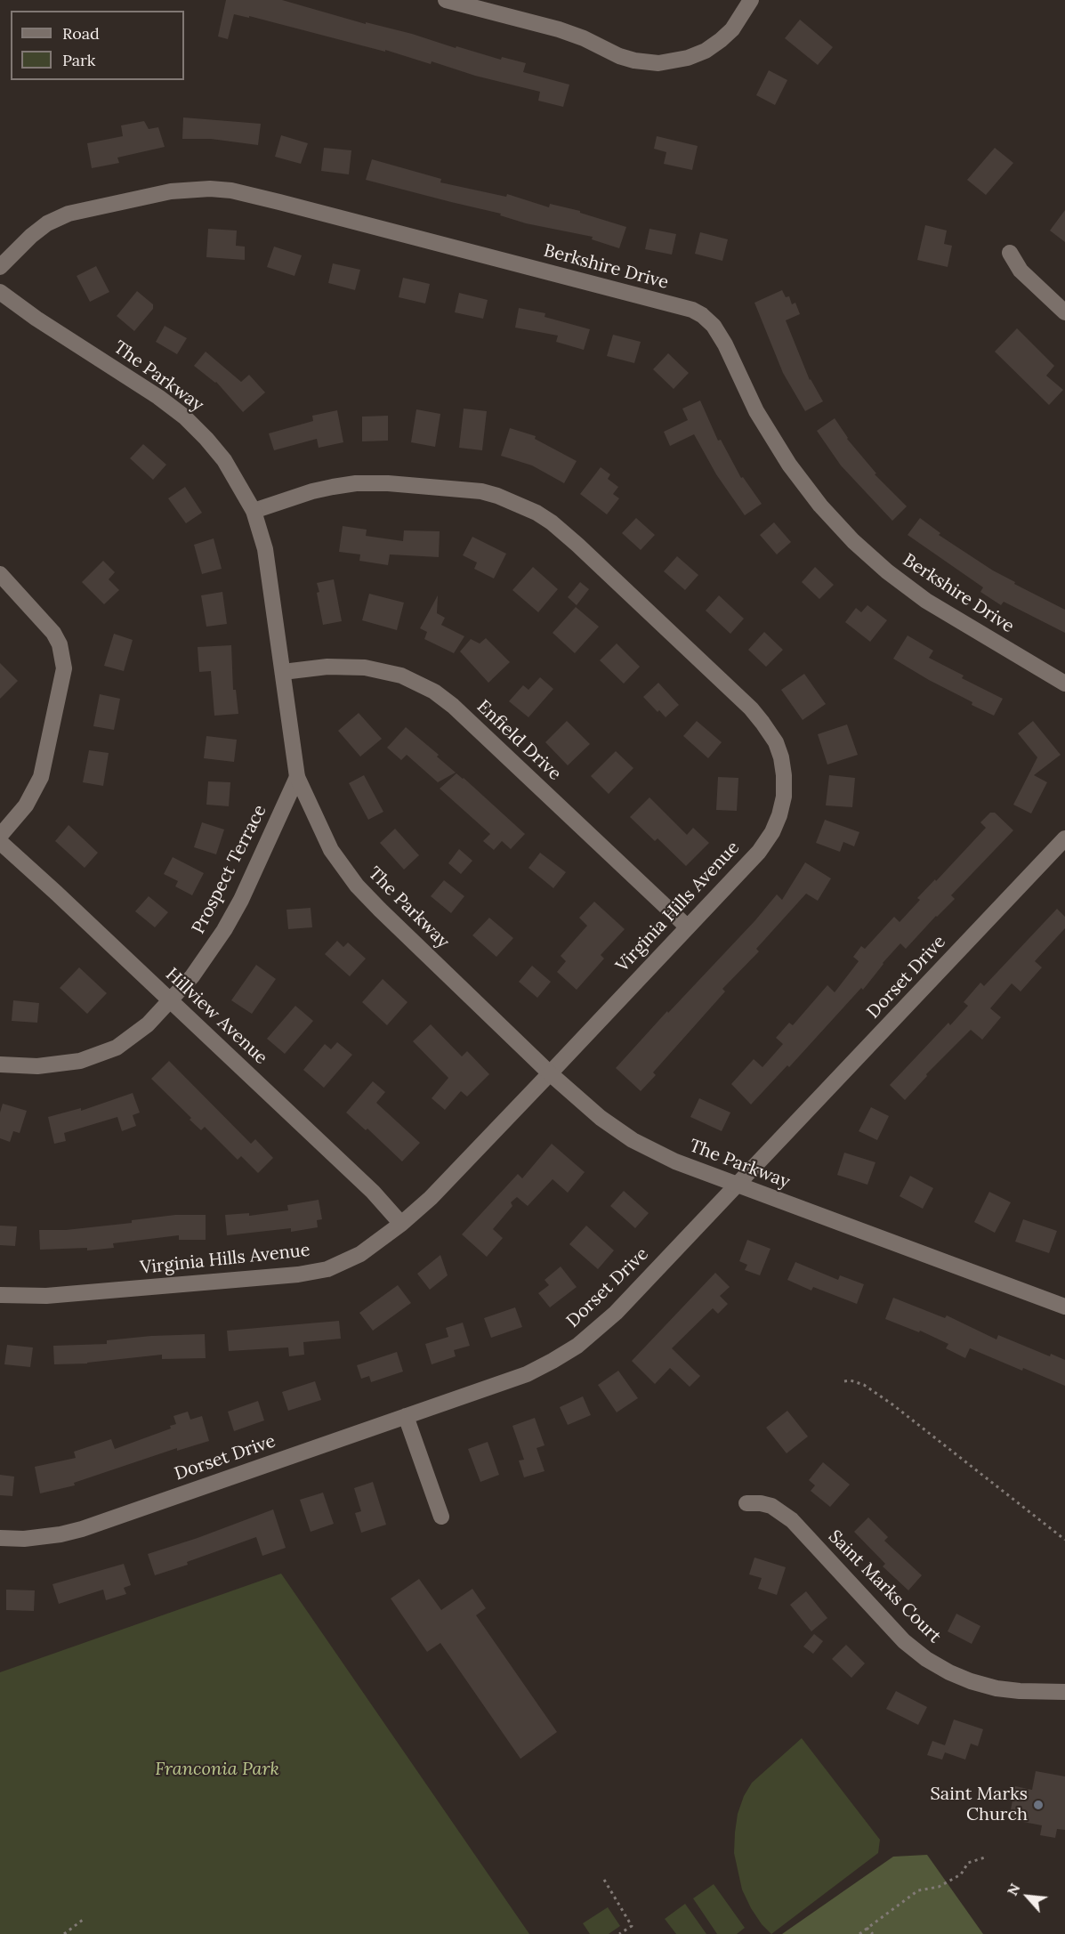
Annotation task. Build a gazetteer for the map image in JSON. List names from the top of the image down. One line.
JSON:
{"streets":{"street":["Berkshire Drive","The Parkway","Enfield Drive","Prospect Terrace","Virginia Hills Avenue","Dorset Drive","Hillview Avenue","Saint Marks Court"]},"crossings":[["The Parkway","Enfield Drive"],["The Parkway","Prospect Terrace"],["The Parkway","Virginia Hills Avenue"],["The Parkway","Dorset Drive"],["Enfield Drive","Virginia Hills Avenue"],["Prospect Terrace","Hillview Avenue"],["Virginia Hills Avenue","Hillview Avenue"]],"parks":["Franconia Park"],"places":["Saint Marks Church"],"legend":["Road","Park"],"north":"top left"}
